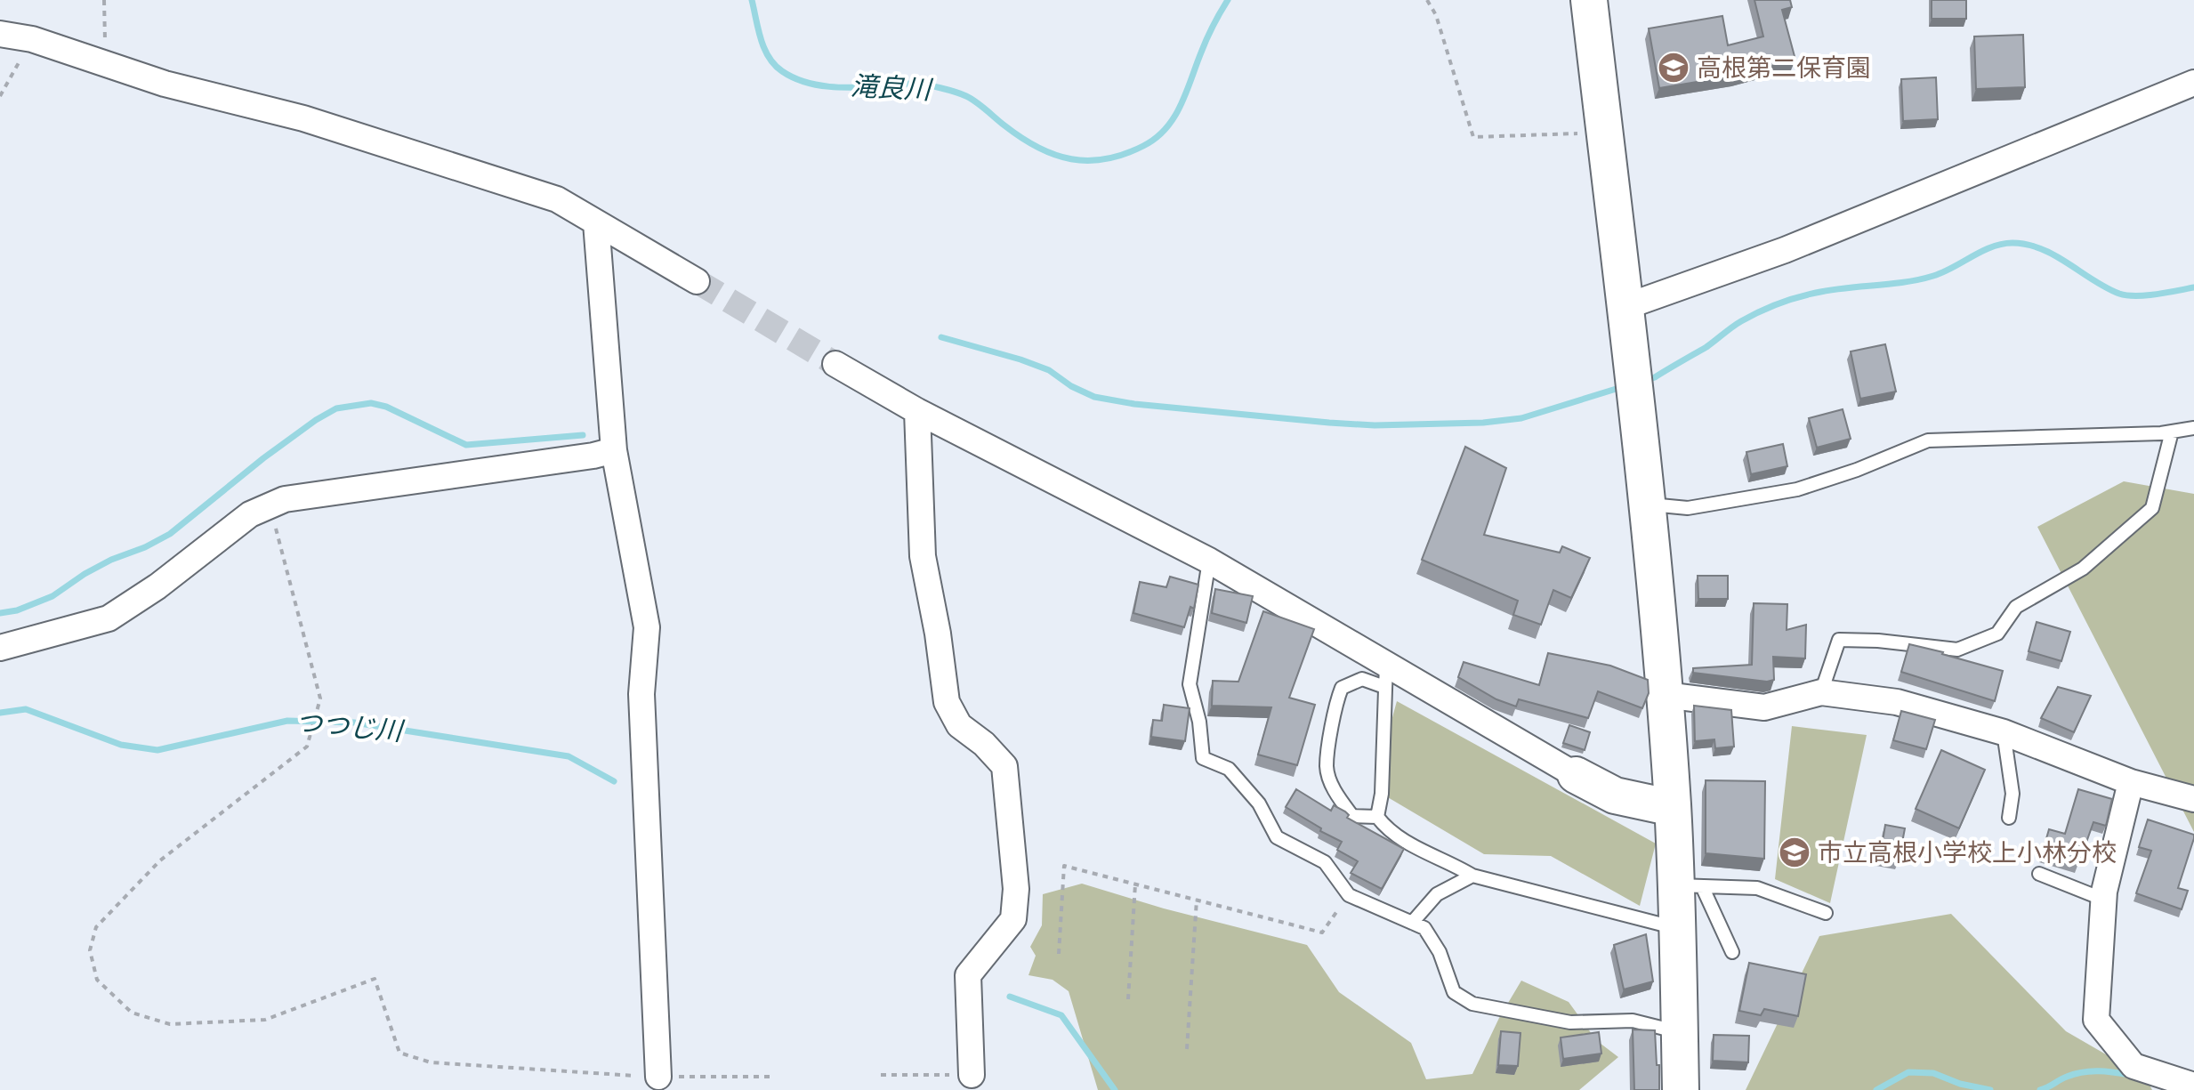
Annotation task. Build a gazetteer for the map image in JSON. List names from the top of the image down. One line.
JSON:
{"water":["滝良川","つつじ川"],"places":{"school or university":["高根第二保育園","市立高根小学校上小林分校"]}}
